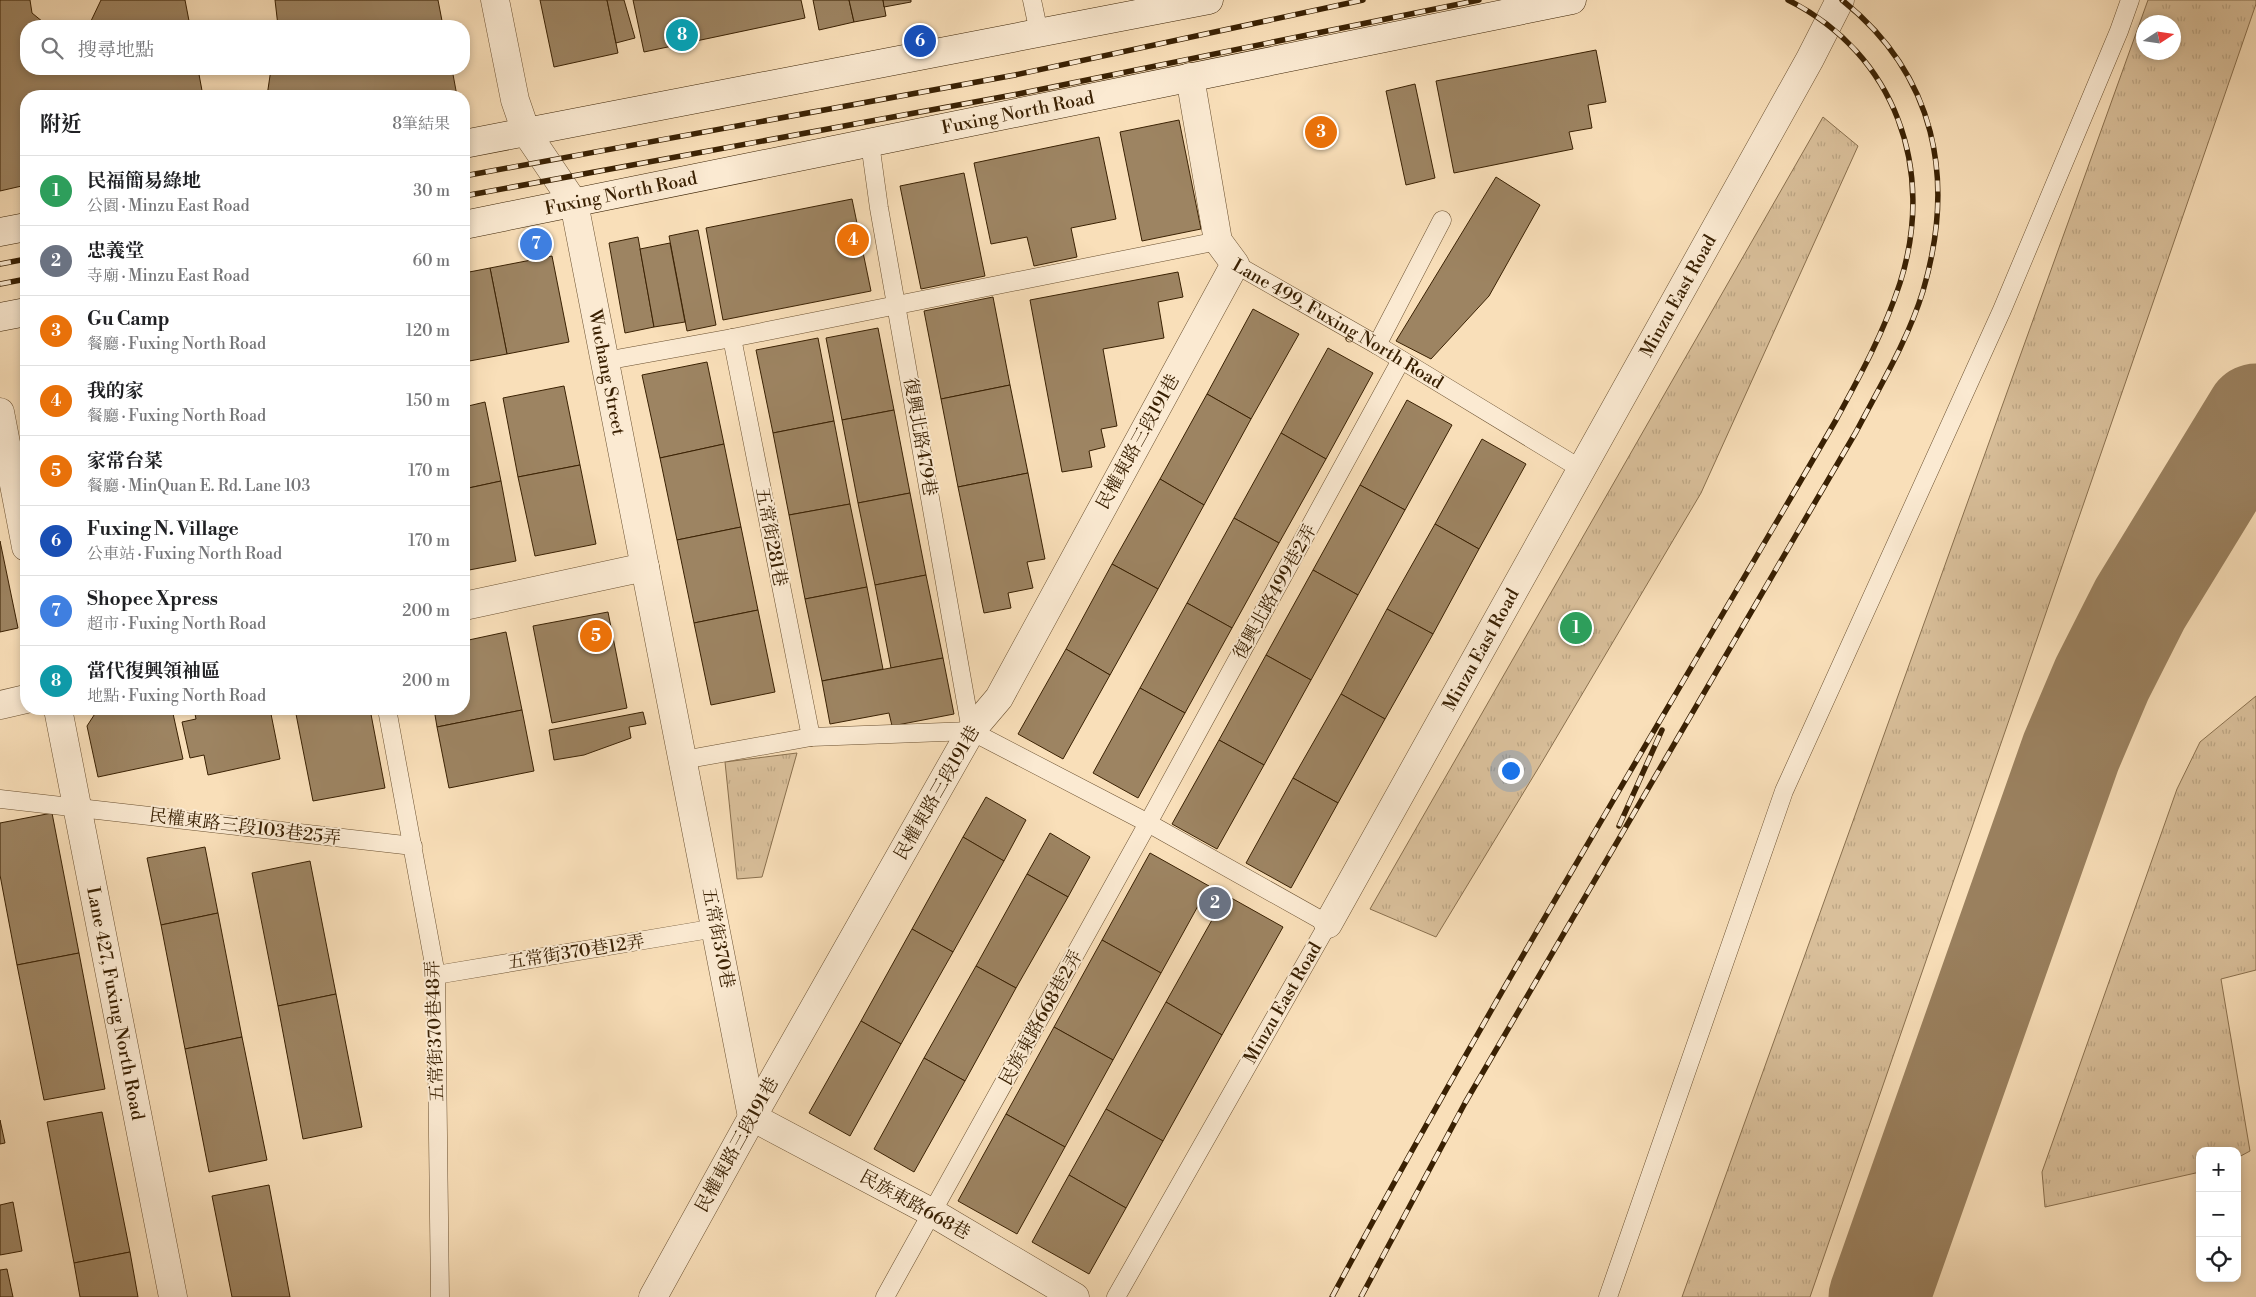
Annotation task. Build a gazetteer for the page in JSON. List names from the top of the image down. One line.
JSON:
{"streets":{"street":["Fuxing North Road","Minzu East Road","Lane 499, Fuxing North Road","Wuchang Street","民權東路三段191巷","五常街370巷","Lane 427, Fuxing North Road","民族東路668巷"],"lane":["復興北路479巷","五常街281巷","復興北路499巷2弄","民權東路三段103巷25弄","五常街370巷12弄","民族東路668巷2弄","五常街370巷48弄"]},"crossings":[["Fuxing North Road","Lane 499, Fuxing North Road"],["Fuxing North Road","Wuchang Street"],["Fuxing North Road","復興北路479巷"],["Minzu East Road","Lane 499, Fuxing North Road"],["Lane 499, Fuxing North Road","民權東路三段191巷"],["Lane 499, Fuxing North Road","復興北路499巷2弄"],["Wuchang Street","五常街370巷"],["復興北路479巷","民權東路三段191巷"],["民權東路三段191巷","五常街370巷"],["民權東路三段191巷","民族東路668巷"],["復興北路499巷2弄","民族東路668巷2弄"],["民權東路三段103巷25弄","Lane 427, Fuxing North Road"],["民權東路三段103巷25弄","五常街370巷48弄"],["五常街370巷","五常街370巷12弄"],["五常街370巷","民族東路668巷"],["五常街370巷12弄","五常街370巷48弄"],["民族東路668巷2弄","民族東路668巷"]],"north":"right","page":{"pins":["8","6","3","4","7","1","5","2"],"search":"搜尋地點","heading":["附近","8筆結果"],"list":[{"mark":"1","name":"民福簡易綠地","note":"公園 · Minzu East Road","value":"30 m"},{"mark":"2","name":"忠義堂","note":"寺廟 · Minzu East Road","value":"60 m"},{"mark":"3","name":"Gu Camp","note":"餐廳 · Fuxing North Road","value":"120 m"},{"mark":"4","name":"我的家","note":"餐廳 · Fuxing North Road","value":"150 m"},{"mark":"5","name":"家常台菜","note":"餐廳 · MinQuan E. Rd. Lane 103","value":"170 m"},{"mark":"6","name":"Fuxing N. Village","note":"公車站 · Fuxing North Road","value":"170 m"},{"mark":"7","name":"Shopee Xpress","note":"超市 · Fuxing North Road","value":"200 m"},{"mark":"8","name":"當代復興領袖區","note":"地點 · Fuxing North Road","value":"200 m"}],"map_buttons":["+","−"]}}
